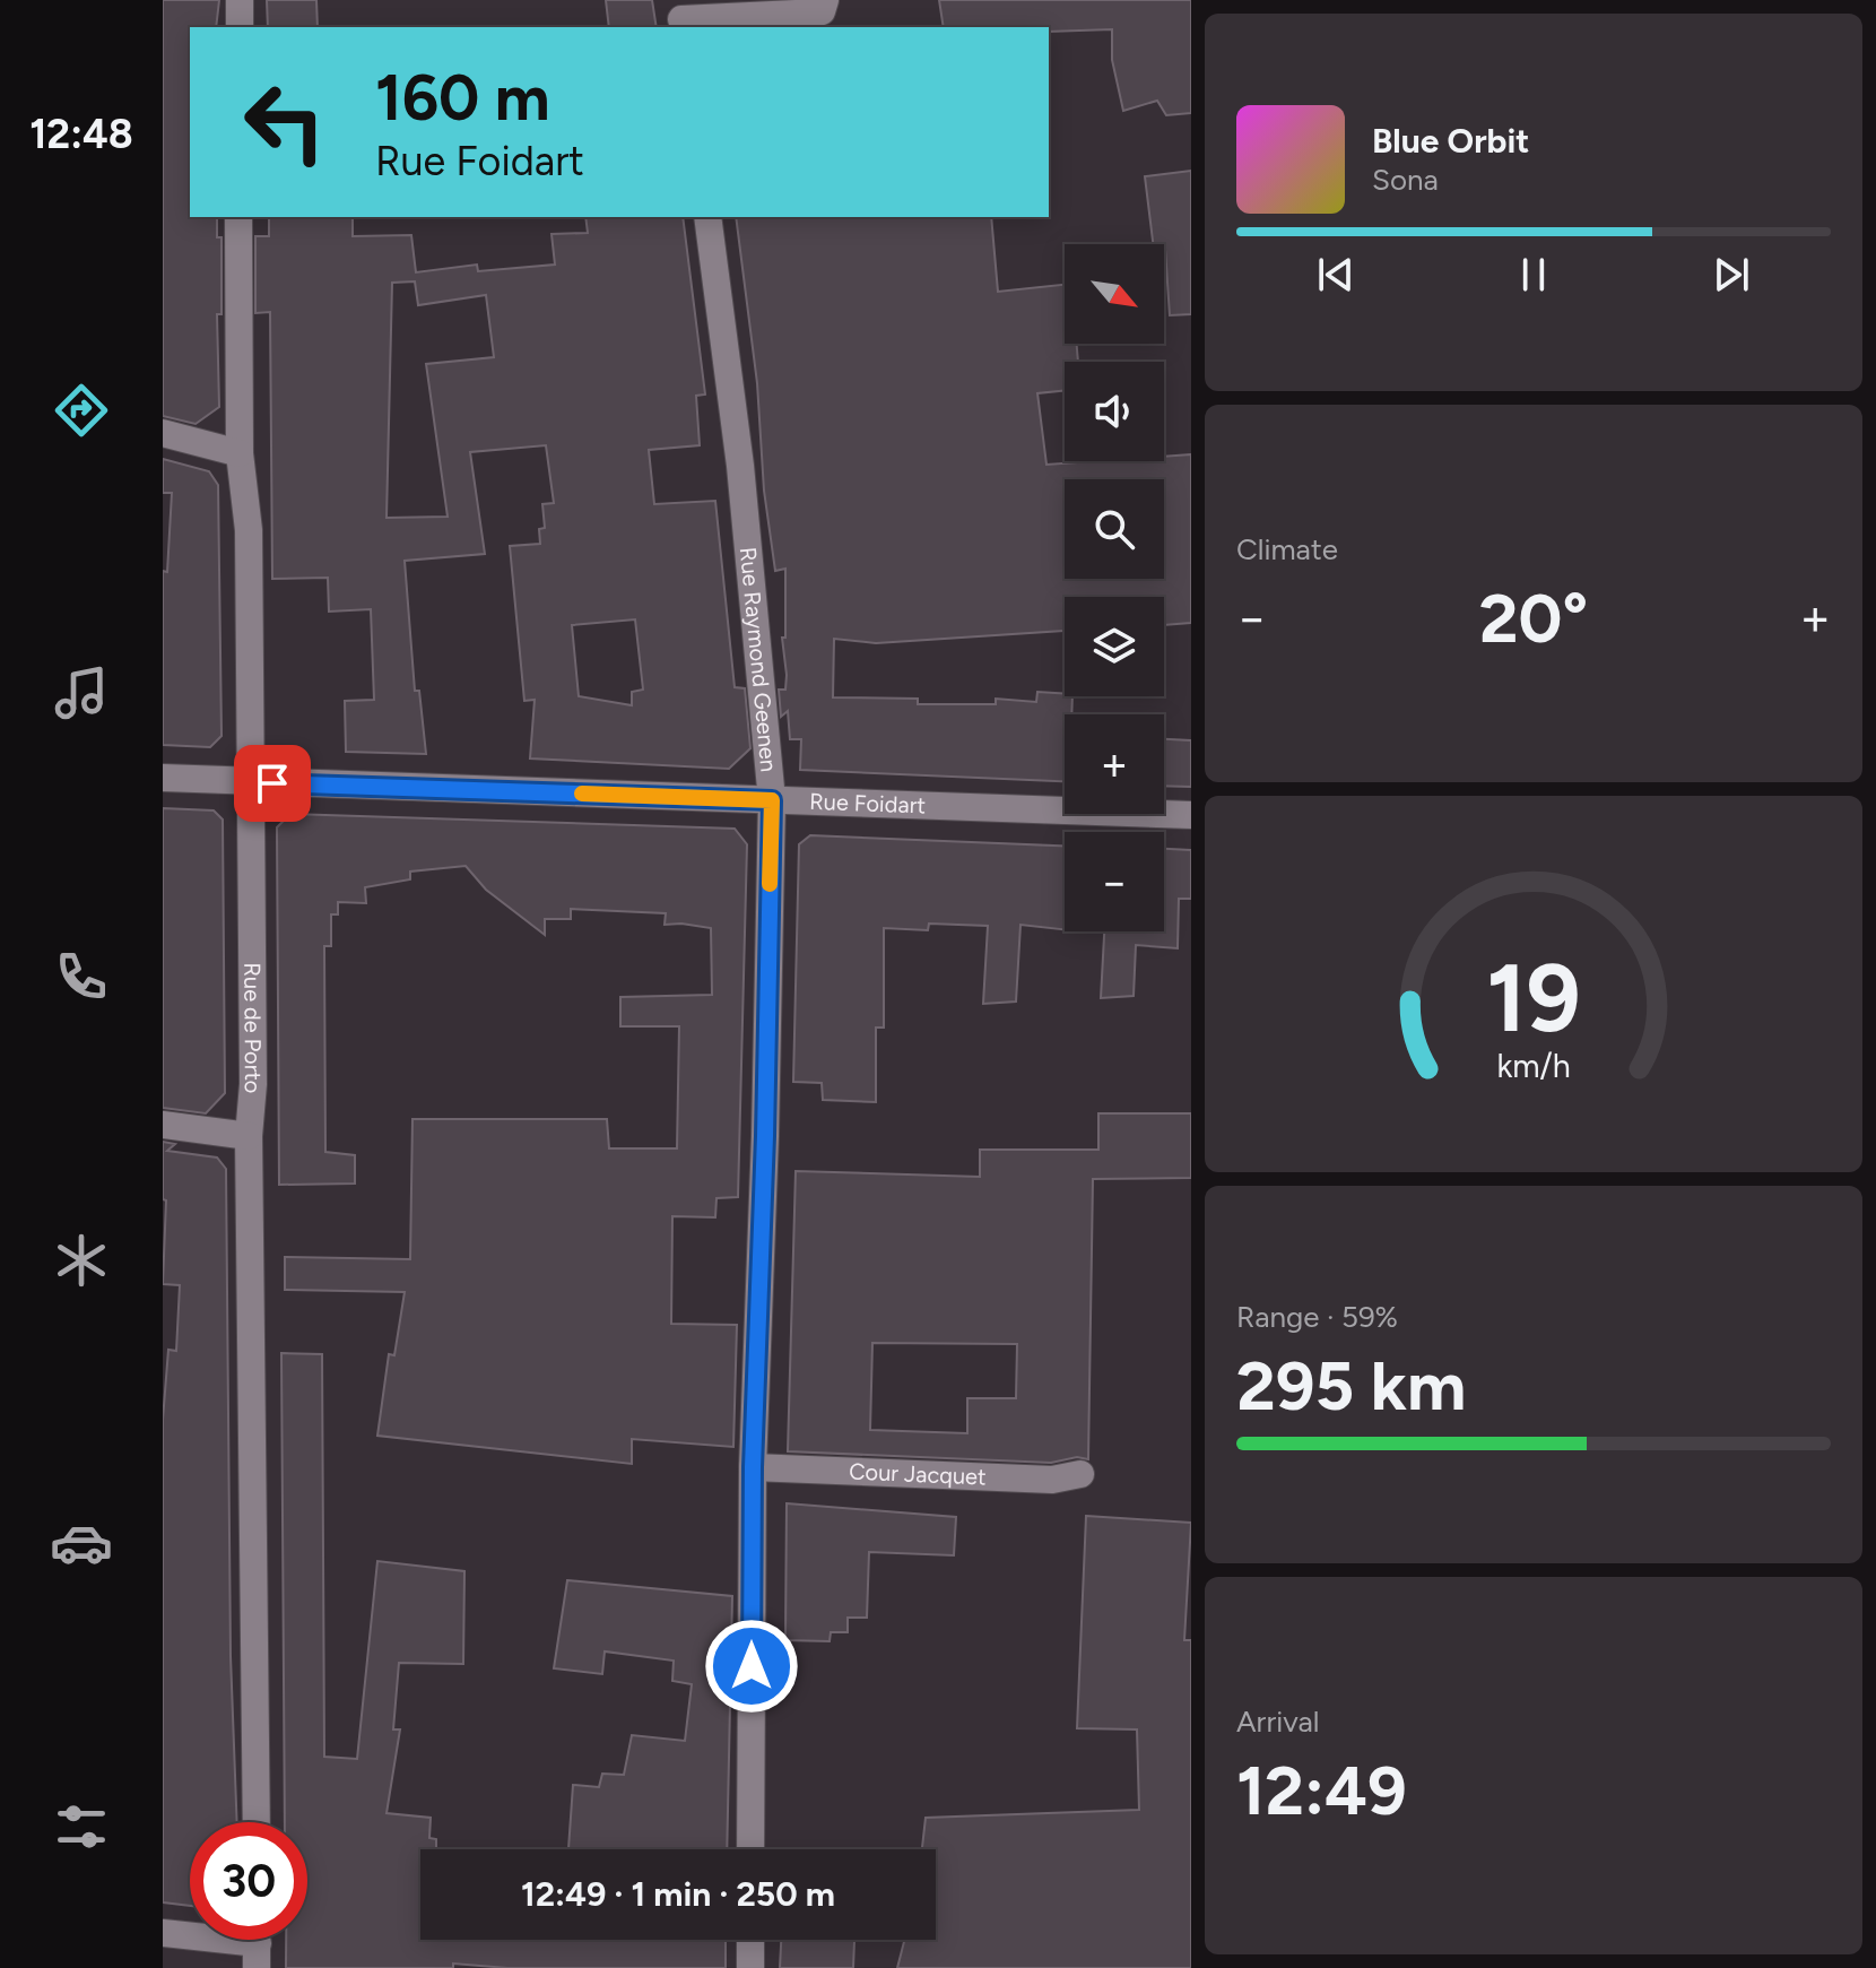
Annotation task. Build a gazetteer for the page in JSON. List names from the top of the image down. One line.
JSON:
{"streets":{"street":["Rue Raymond Geenen","Rue Foidart","Rue de Porto","Cour Jacquet"]},"crossings":[["Rue Raymond Geenen","Rue Foidart"],["Rue Raymond Geenen","Cour Jacquet"],["Rue Foidart","Rue de Porto"]],"north":"bottom right","page":{"tabs":"12:48","turn":["160 m","Rue Foidart"],"song":["Blue Orbit","Sona"],"map_buttons":["+","−"],"tile":["Climate",["Range · 59%","295 km"],["Arrival","12:49"]],"heat":["−","20°","+"],"limit":"30","trip":"12:49 · 1 min · 250 m","gauge":["19","km/h"]}}
